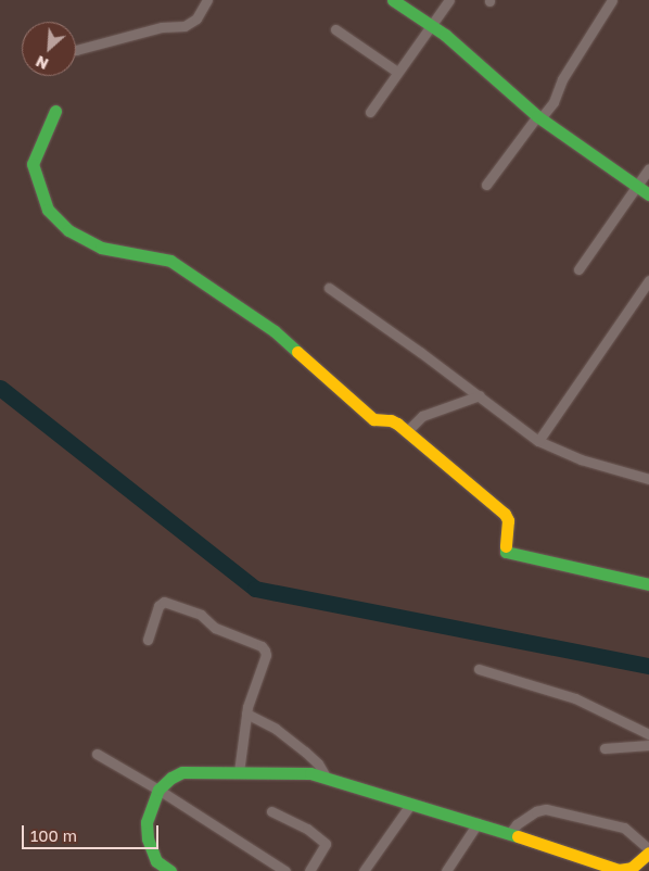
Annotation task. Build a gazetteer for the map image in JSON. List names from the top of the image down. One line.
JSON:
{"scale_bar":"100 m","north":"bottom left"}
